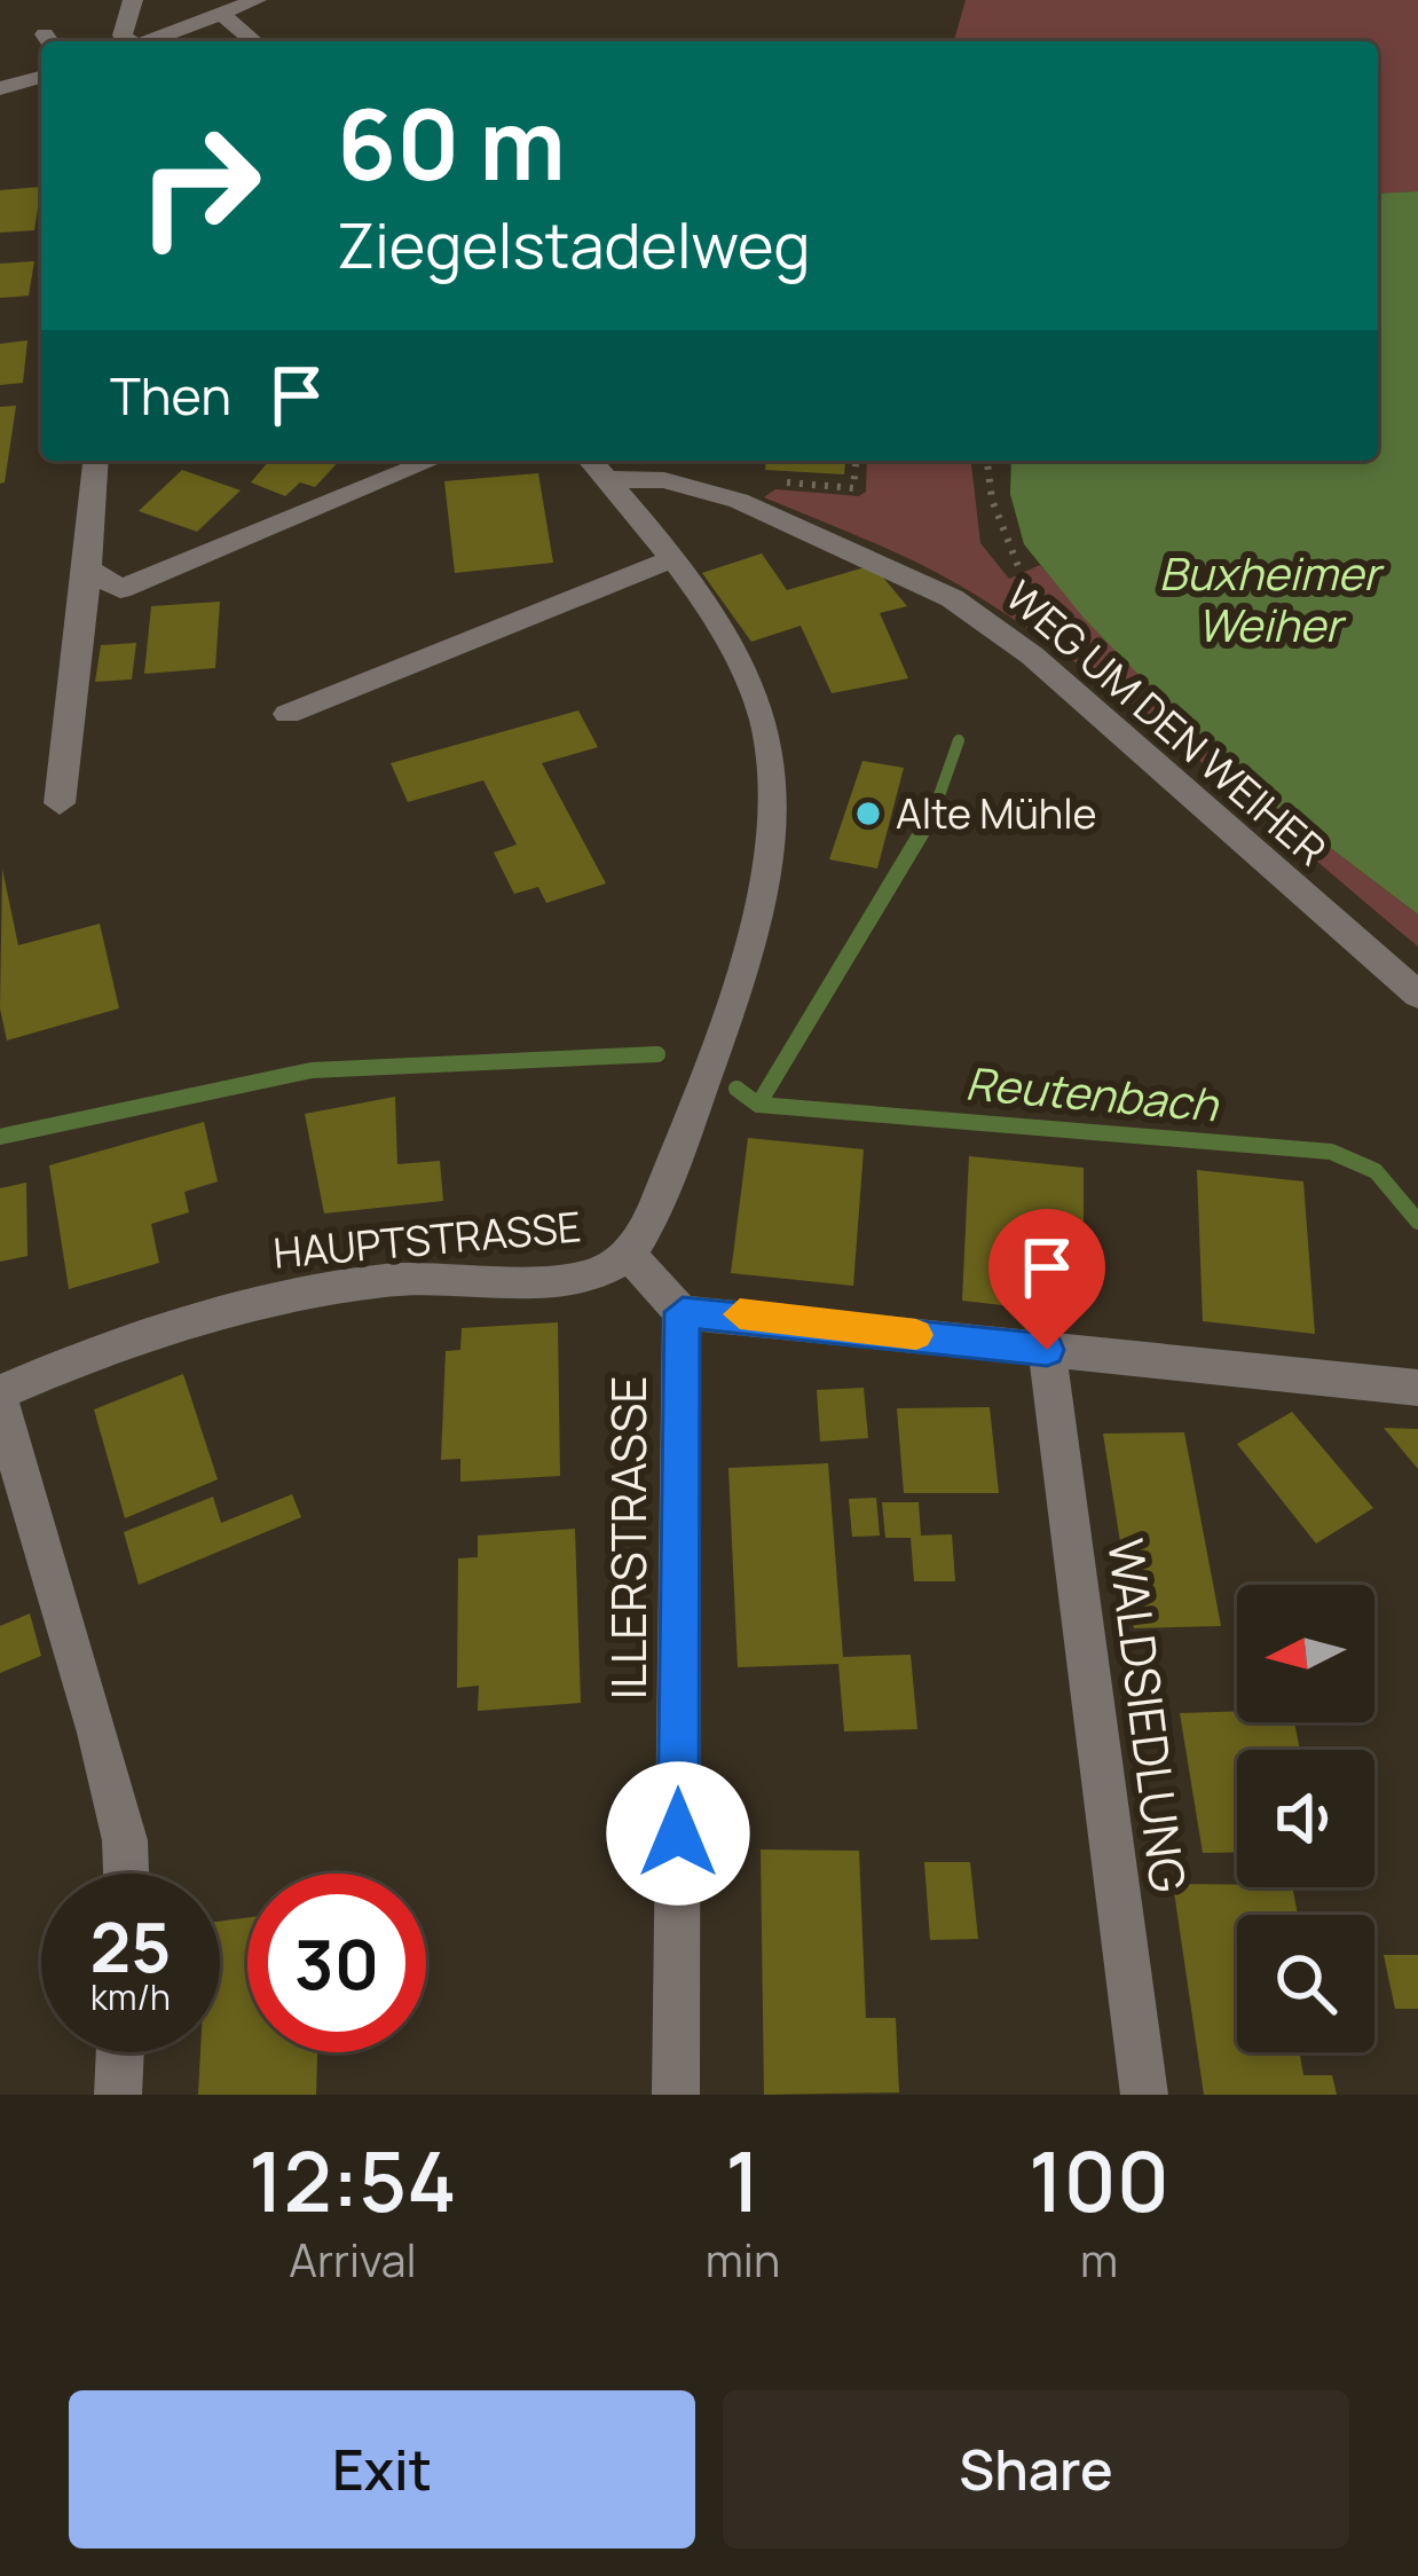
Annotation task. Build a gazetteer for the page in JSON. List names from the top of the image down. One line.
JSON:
{"streets":{"street":["WEG UM DEN WEIHER","HAUPTSTRASSE","ILLERSTRASSE","WALDSIEDLUNG"]},"water":["Buxheimer Weiher","Reutenbach"],"places":["Alte Mühle"],"north":"left","page":{"turn":["60 m","Ziegelstadelweg"],"then":"Then","speed":"25 km/h","limit":"30","eta":["12:54","Arrival","1","min","100","m"],"buttons":["Exit","Share"]}}
